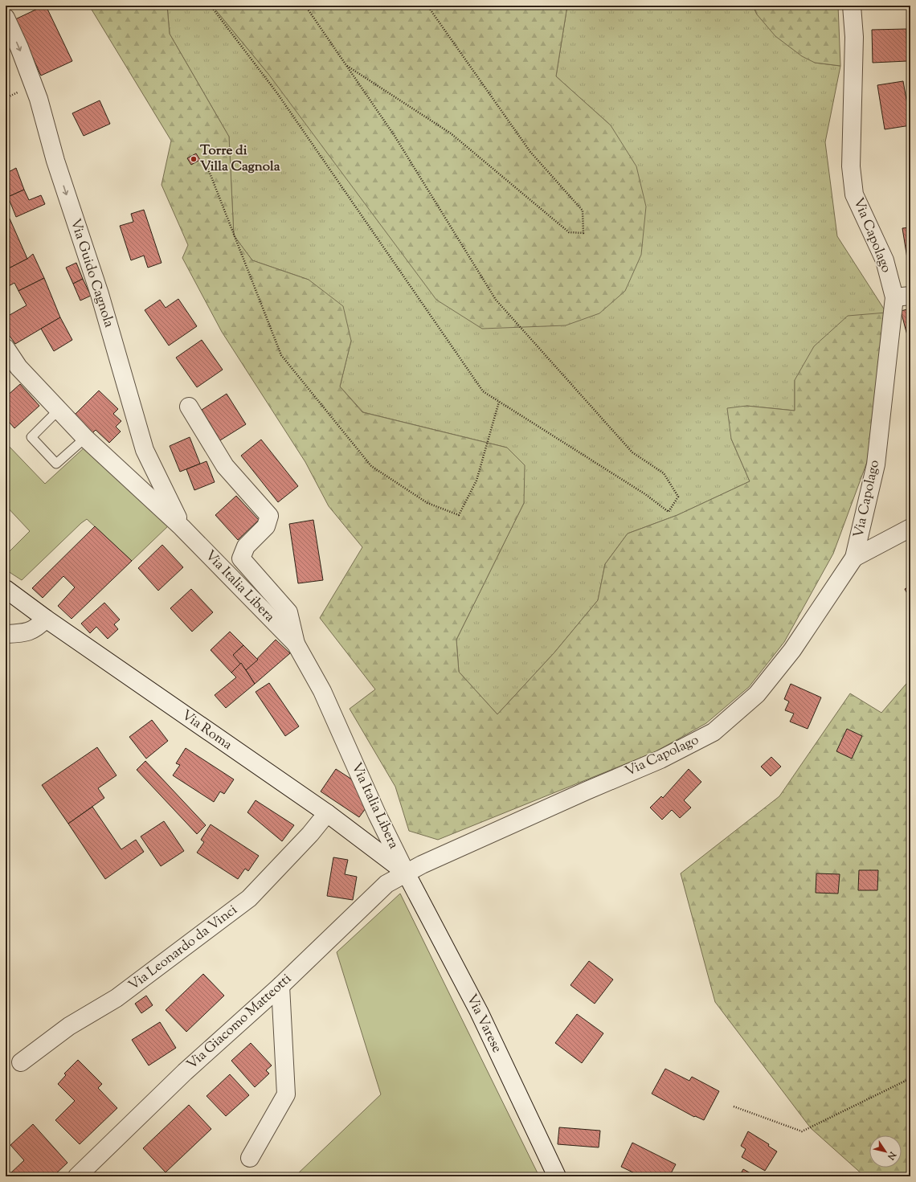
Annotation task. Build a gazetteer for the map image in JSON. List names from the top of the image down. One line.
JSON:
{"streets":{"street":["Via Capolago","Via Guido Cagnola","Via Italia Libera","Via Roma","Via Leonardo da Vinci","Via Giacomo Matteotti","Via Varese"]},"crossings":[["Via Capolago","Via Italia Libera"],["Via Capolago","Via Roma"],["Via Capolago","Via Giacomo Matteotti"],["Via Capolago","Via Varese"],["Via Guido Cagnola","Via Italia Libera"],["Via Italia Libera","Via Roma"],["Via Italia Libera","Via Giacomo Matteotti"],["Via Italia Libera","Via Varese"],["Via Roma","Via Leonardo da Vinci"],["Via Roma","Via Giacomo Matteotti"],["Via Roma","Via Varese"],["Via Giacomo Matteotti","Via Varese"]],"one_way":["Via Guido Cagnola"],"places":["Torre di Villa Cagnola"],"north":"bottom right"}
